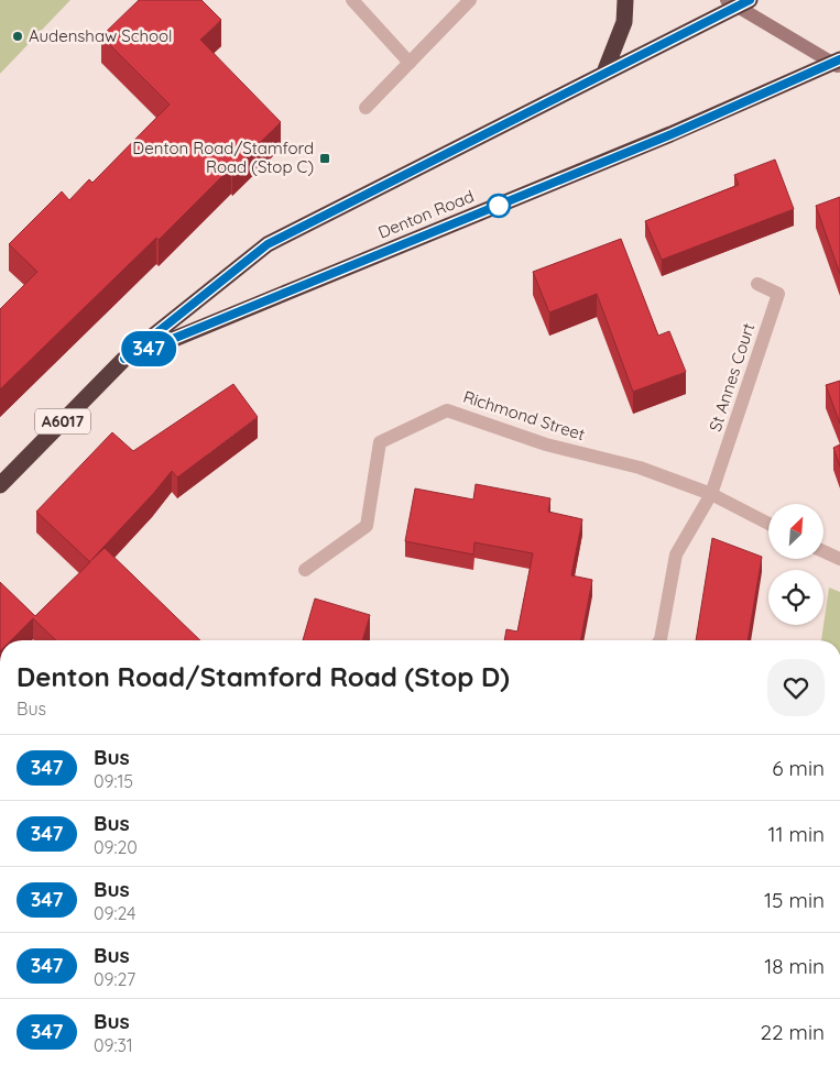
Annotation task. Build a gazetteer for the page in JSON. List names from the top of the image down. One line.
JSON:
{"streets":{"highway":["Denton Road","A6017"],"street":["St Annes Court","Richmond Street"]},"crossings":[["St Annes Court","Richmond Street"]],"places":{"other":["Audenshaw School"],"transit":["Denton Road/Stamford Road (Stop C)"]},"lines":["bus line 347"],"north":"top right","page":{"on_map":"347","heading":["Denton Road/Stamford Road (Stop D)","Bus"],"list":[{"mark":"347","name":"Bus","note":"09:15","value":"6 min"},{"mark":"347","name":"Bus","note":"09:20","value":"11 min"},{"mark":"347","name":"Bus","note":"09:24","value":"15 min"},{"mark":"347","name":"Bus","note":"09:27","value":"18 min"},{"mark":"347","name":"Bus","note":"09:31","value":"22 min"}]}}
